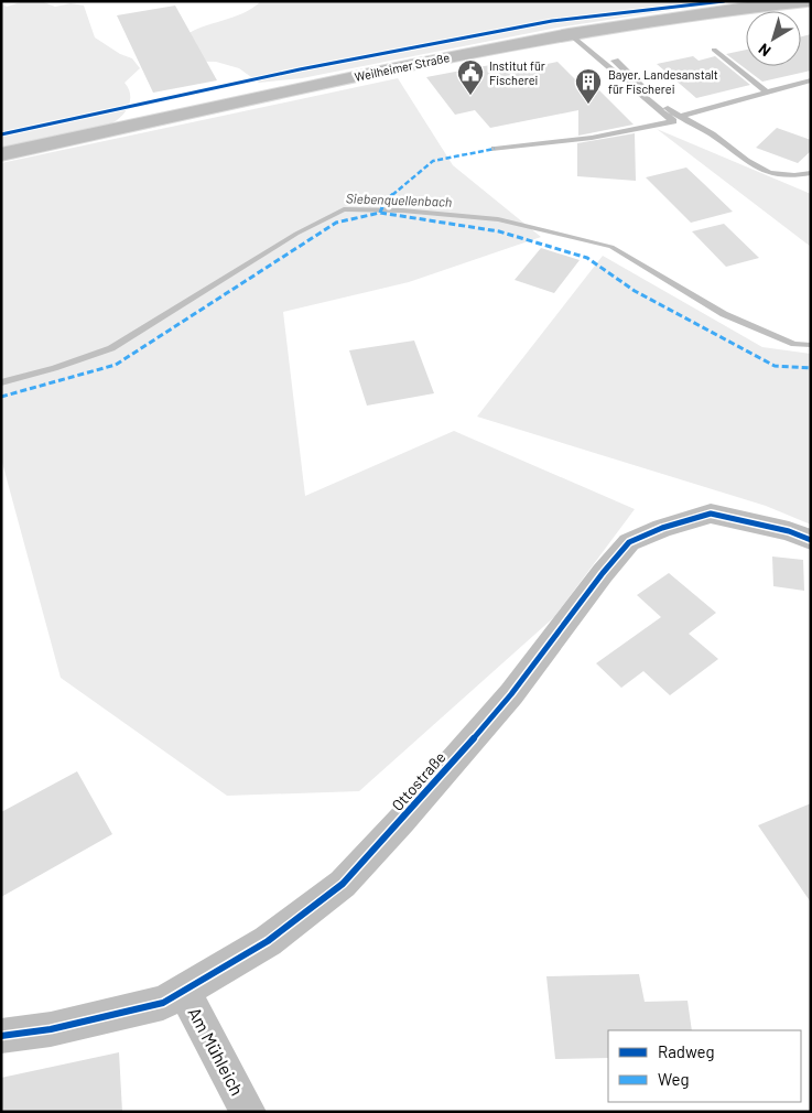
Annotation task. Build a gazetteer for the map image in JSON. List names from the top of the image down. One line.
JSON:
{"streets":{"main road":["Weilheimer Straße"],"street":["Ottostraße","Am Mühleich"]},"crossings":[["Ottostraße","Am Mühleich"]],"water":["Siebenquellenbach"],"places":{"public building":["Institut für Fischerei"],"building":["Bayer. Landesanstalt für Fischerei"]},"legend":["Radweg","Weg"],"north":"bottom left"}
